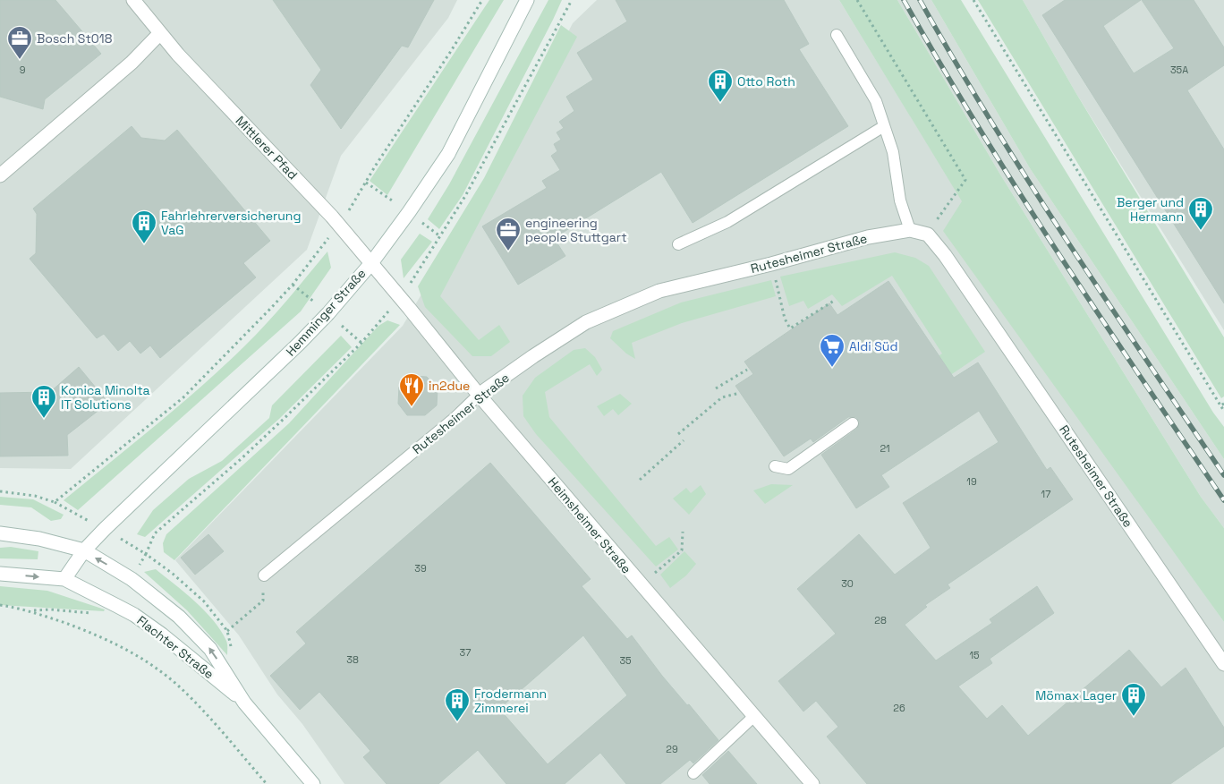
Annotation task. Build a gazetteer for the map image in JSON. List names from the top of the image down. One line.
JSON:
{"streets":{"street":["Mittlerer Pfad","Rutesheimer Straße","Hemminger Straße","Heimsheimer Straße","Flachter Straße"]},"crossings":[["Mittlerer Pfad","Hemminger Straße"],["Mittlerer Pfad","Heimsheimer Straße"],["Rutesheimer Straße","Heimsheimer Straße"],["Hemminger Straße","Heimsheimer Straße"],["Hemminger Straße","Flachter Straße"]],"places":{"office":["Bosch St018","engineering people Stuttgart"],"building":["Otto Roth","Berger und Hermann","Fahrlehrerversicherung VaG","Konica Minolta IT Solutions","Mömax Lager","Frodermann Zimmerei"],"supermarket":["Aldi Süd"],"restaurant":["in2due"]},"house_numbers":["9","35A","21","19","17","39","30","28","37","15","38","35","26","29"]}
